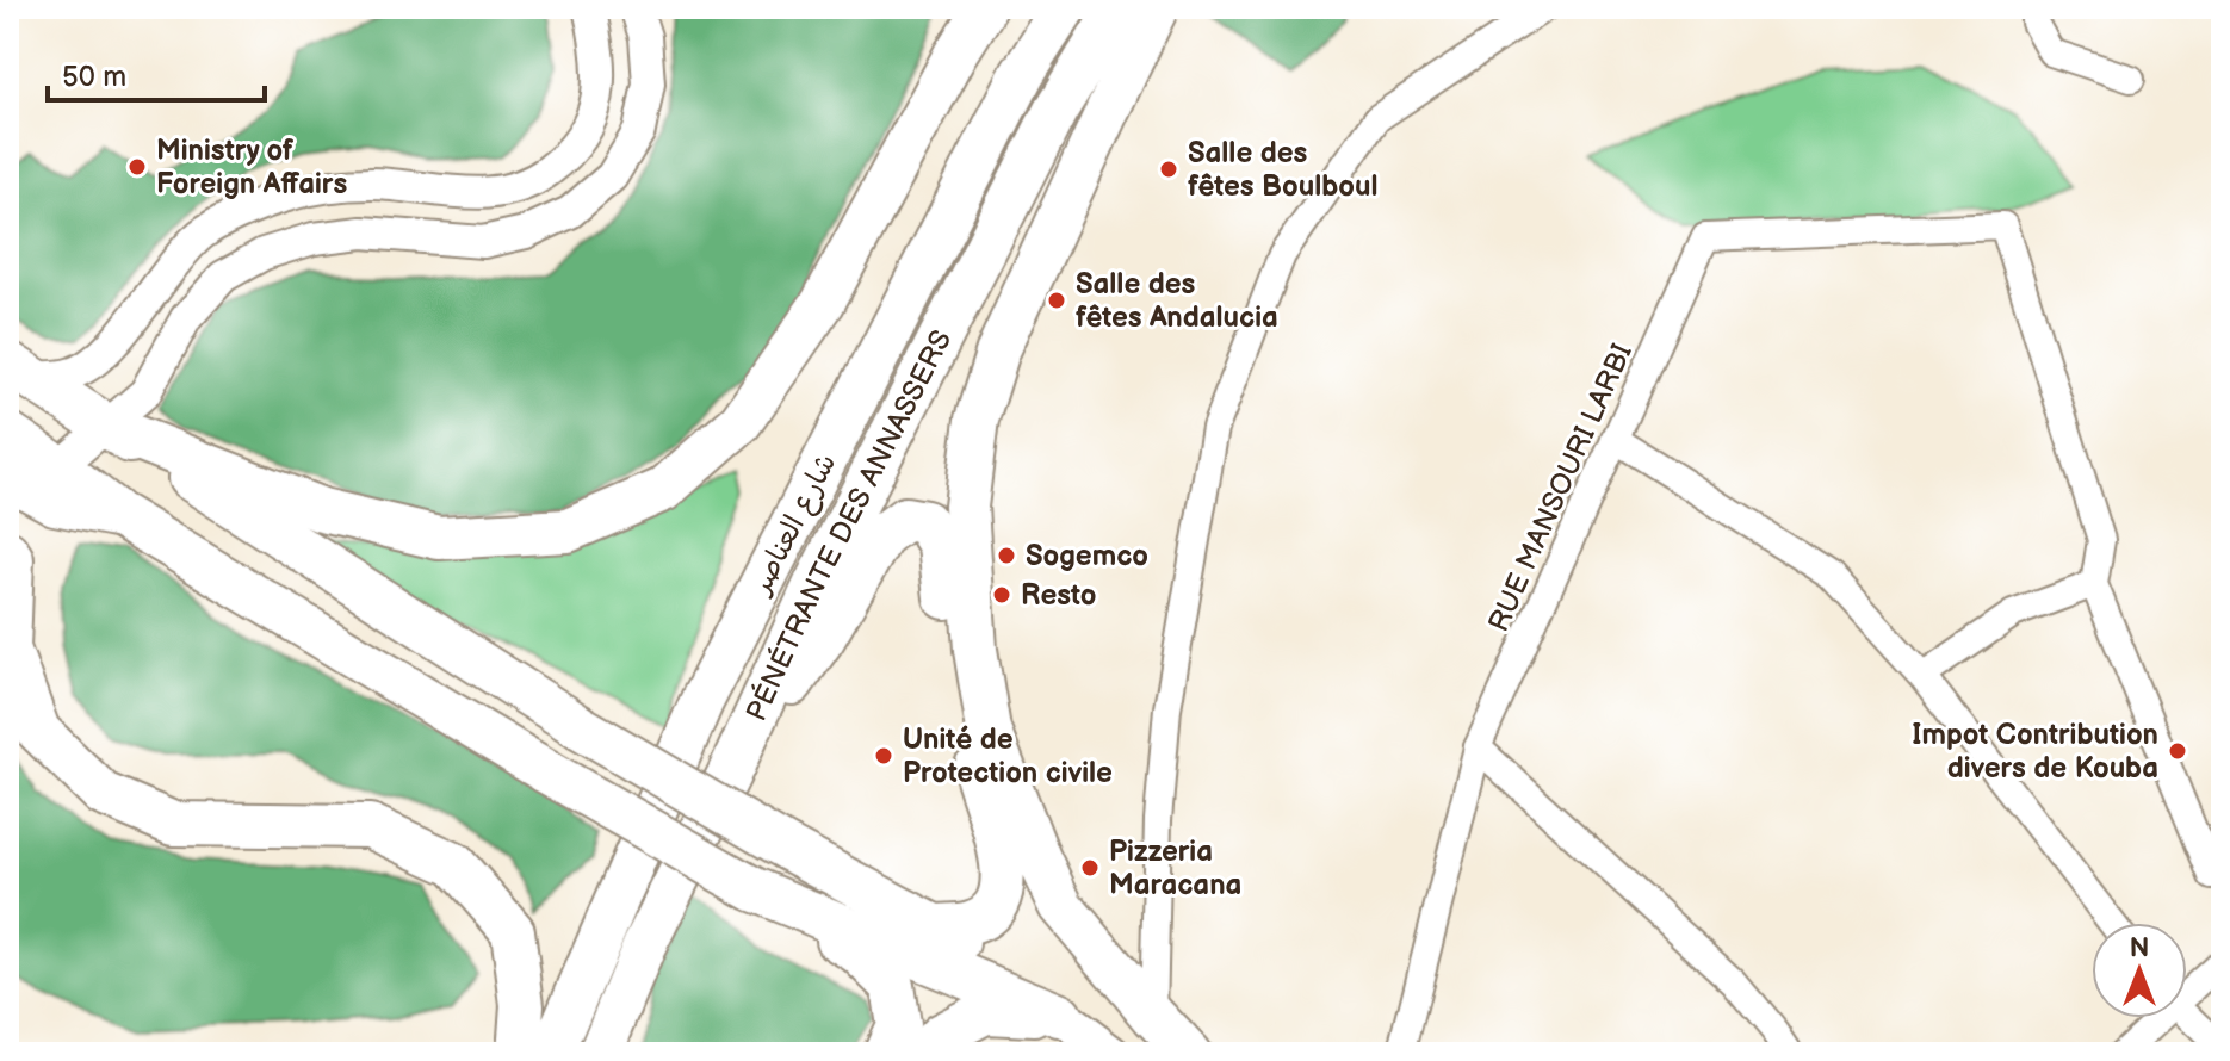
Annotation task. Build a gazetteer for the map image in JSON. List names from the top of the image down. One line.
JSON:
{"streets":{"highway":["شارع العناصر","PÉNÉTRANTE DES ANNASSERS"],"street":["RUE MANSOURI LARBI"]},"places":["Ministry of Foreign Affairs","Salle des fêtes Boulboul","Salle des fêtes Andalucia","Sogemco","Resto","Impot Contribution divers de Kouba","Unité de Protection civile","Pizzeria Maracana"],"scale_bar":"50 m","north":"top"}
